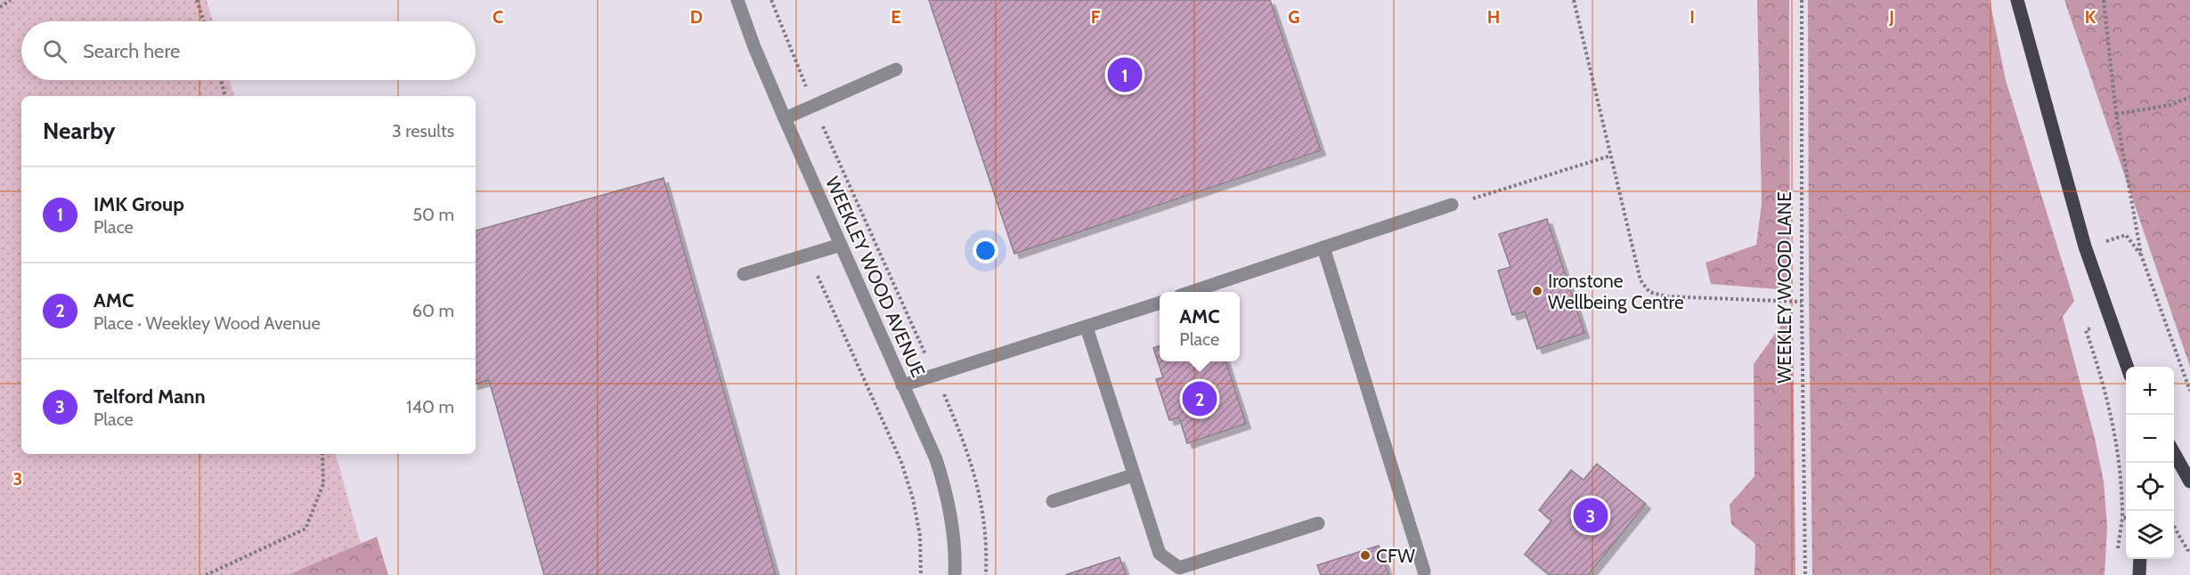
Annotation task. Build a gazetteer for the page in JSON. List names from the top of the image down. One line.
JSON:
{"streets":{"street":["WEEKLEY WOOD AVENUE"],"path":["WEEKLEY WOOD LANE"]},"places":["Ironstone Wellbeing Centre","CFW"],"page":{"search":"Search here","pins":["1","2","3"],"heading":["Nearby","3 results"],"list":[{"mark":"1","name":"IMK Group","note":"Place","value":"50 m"},{"mark":"2","name":"AMC","note":"Place · Weekley Wood Avenue","value":"60 m"},{"mark":"3","name":"Telford Mann","note":"Place","value":"140 m"}],"popup":["AMC","Place"],"map_buttons":["+","−"]},"grid":{"columns":["C","D","E","F","G","H","I","J","K"],"rows":["3"]}}
